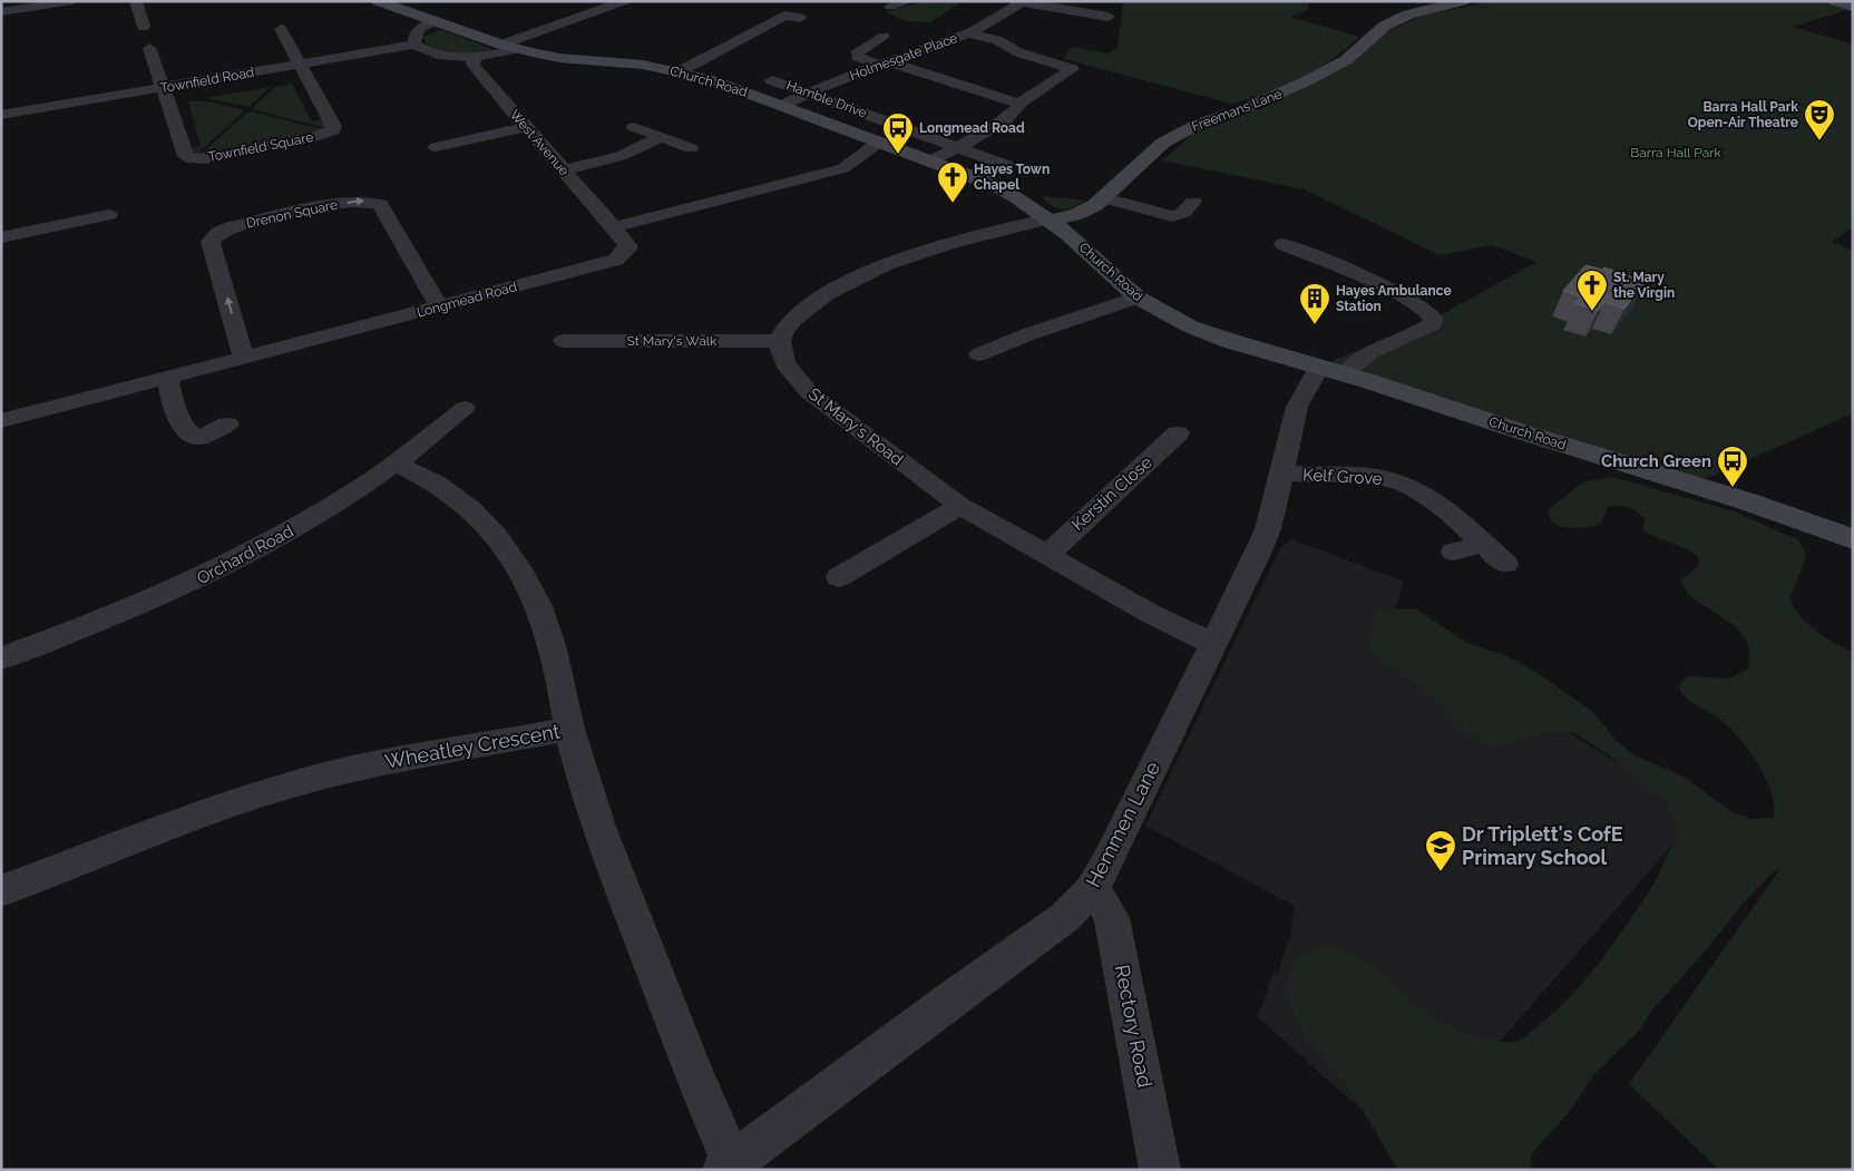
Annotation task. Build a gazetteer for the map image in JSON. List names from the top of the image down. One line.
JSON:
{"streets":{"street":["Holmesgate Place","Townfield Road","Church Road","Hamble Drive","Freemans Lane","West Avenue","Townfield Square","Drenon Square","Longmead Road","St Mary's Walk","St Mary's Road","Kelf Grove","Kerstin Close","Orchard Road","Wheatley Crescent","Hemmen Lane","Rectory Road"]},"crossings":[["Holmesgate Place","Church Road"],["Holmesgate Place","Hamble Drive"],["Townfield Road","Townfield Square"],["Church Road","Freemans Lane"],["Church Road","Hemmen Lane"],["West Avenue","Longmead Road"],["Drenon Square","Longmead Road"],["St Mary's Walk","St Mary's Road"],["St Mary's Road","Kerstin Close"],["St Mary's Road","Hemmen Lane"],["Kelf Grove","Hemmen Lane"],["Wheatley Crescent","Hemmen Lane"],["Hemmen Lane","Rectory Road"]],"parks":["Barra Hall Park"],"places":{"theatre":["Barra Hall Park Open-Air Theatre"],"bus stop":["Longmead Road","Church Green"],"church":["Hayes Town Chapel","St. Mary the Virgin"],"building":["Hayes Ambulance Station"],"school or university":["Dr Triplett's CofE Primary School"]}}
